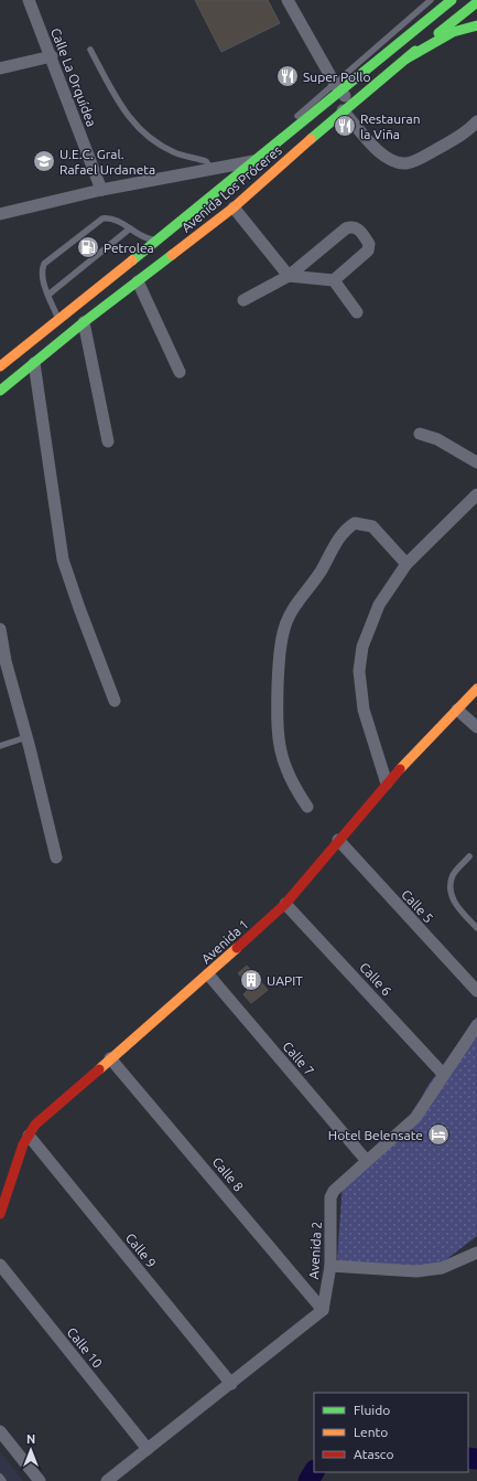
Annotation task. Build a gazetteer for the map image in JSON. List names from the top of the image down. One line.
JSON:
{"streets":{"main road":["Avenida Los Próceres","Avenida 1"],"street":["Calle La Orquídea","Calle 5","Calle 6","Calle 7","Calle 8","Calle 9","Avenida 2","Calle 10"]},"crossings":[["Calle 5","Avenida 1"],["Avenida 1","Calle 6"],["Avenida 1","Calle 7"],["Avenida 1","Calle 8"],["Avenida 1","Calle 9"],["Calle 6","Avenida 2"],["Calle 7","Avenida 2"],["Calle 8","Avenida 2"]],"places":{"restaurant":["Super Pollo","Restauran la Viña"],"school or university":["U.E.C. Gral. Rafael Urdaneta"],"fuel station":["Petrolea"],"building":["UAPIT"],"hotel":["Hotel Belensate"]},"legend":["Fluido","Lento","Atasco"],"north":"top"}
